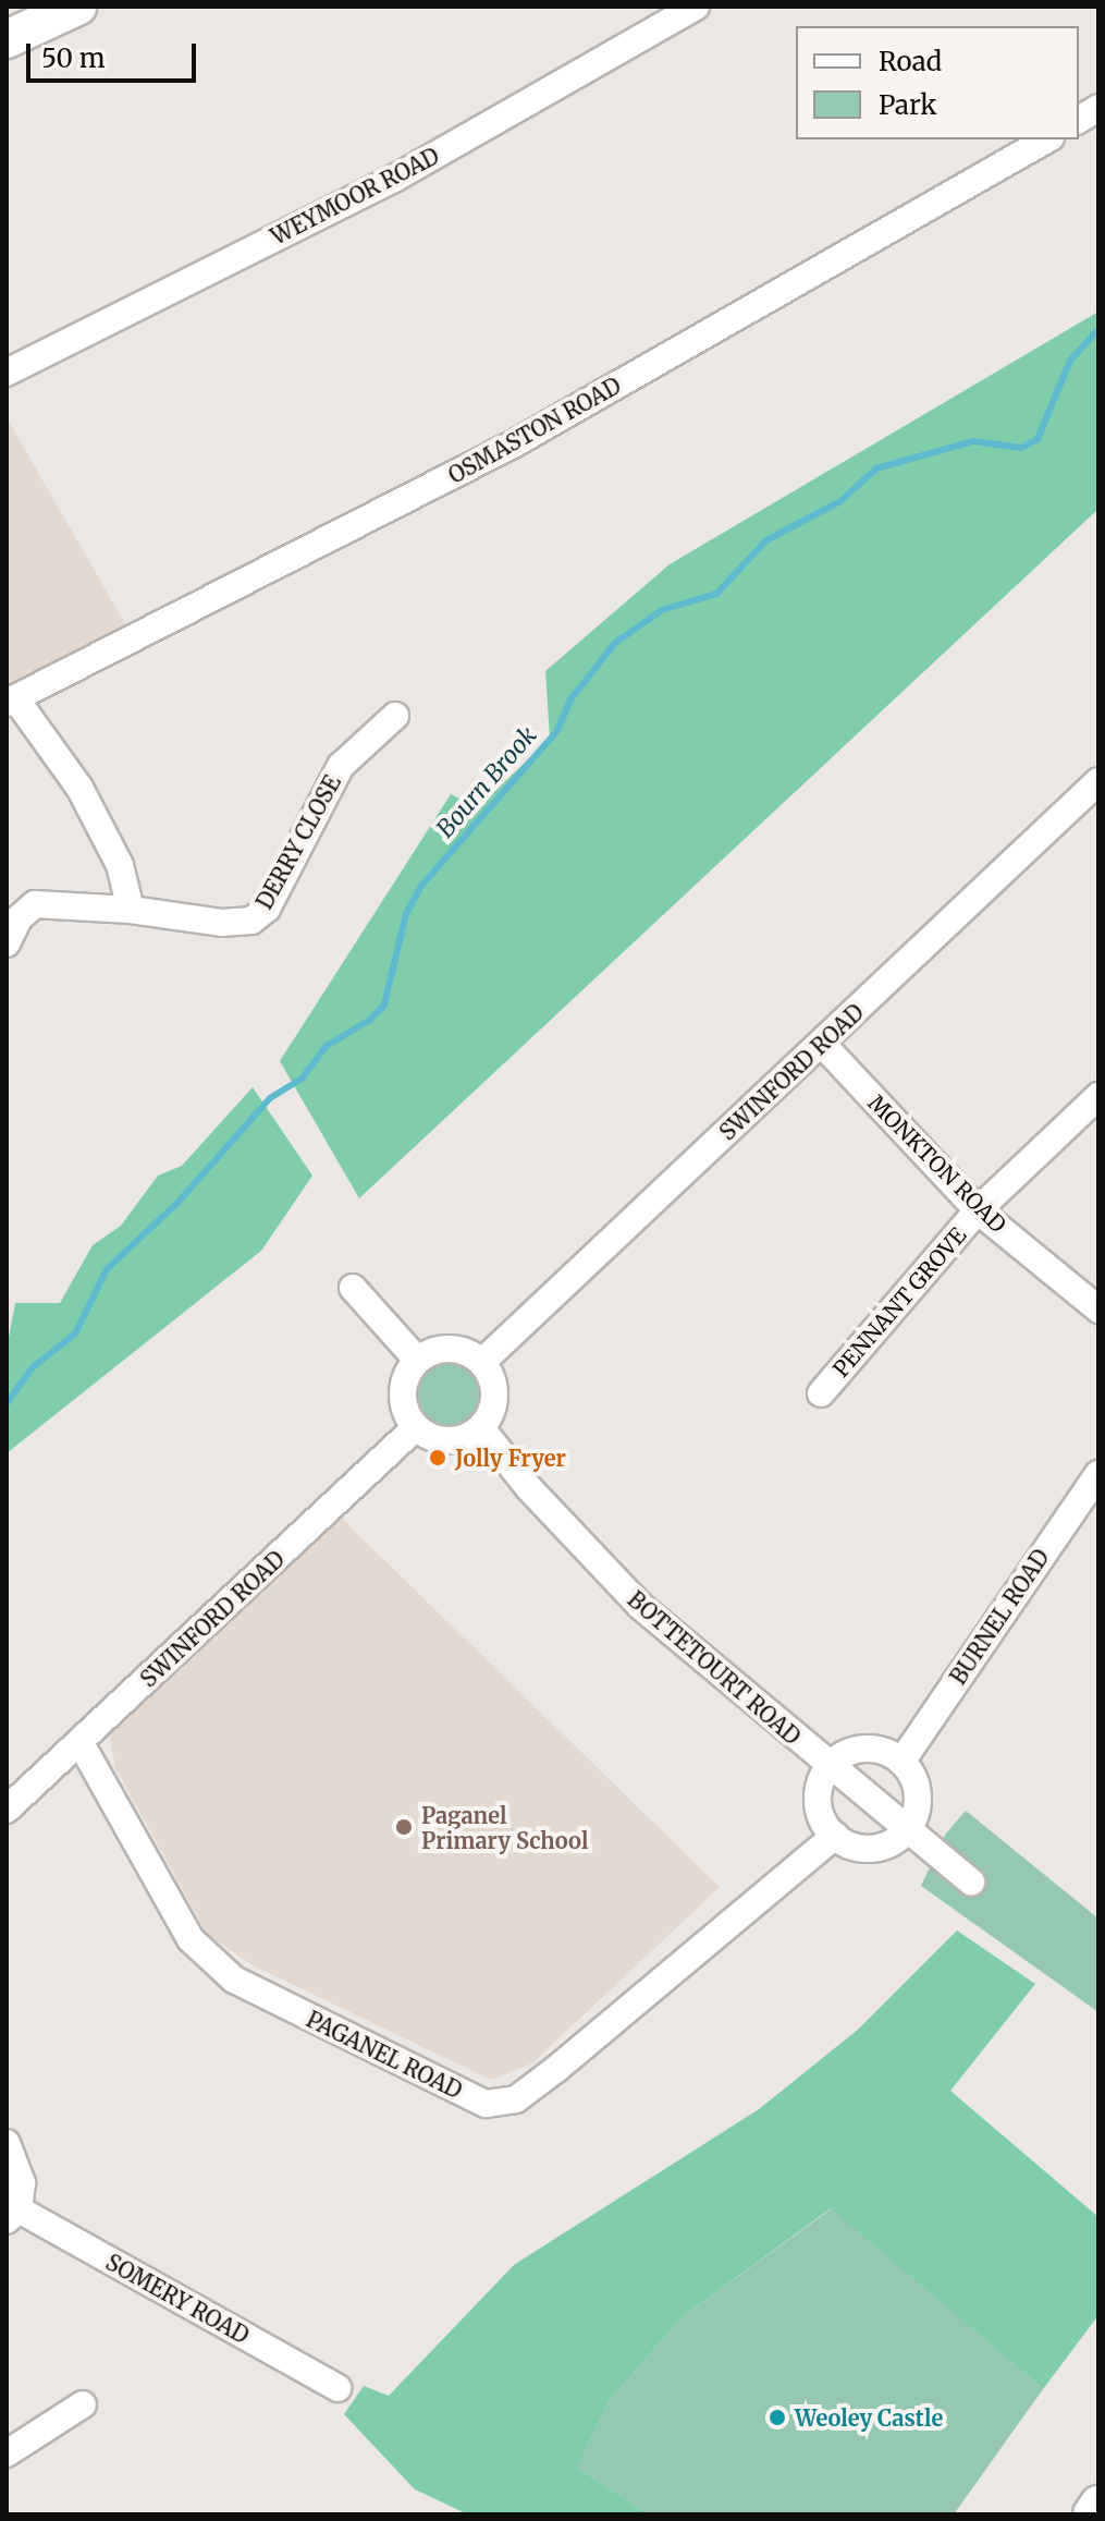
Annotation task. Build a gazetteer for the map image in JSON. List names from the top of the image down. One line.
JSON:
{"streets":{"street":["WEYMOOR ROAD","OSMASTON ROAD","DERRY CLOSE","SWINFORD ROAD","MONKTON ROAD","PENNANT GROVE","BURNEL ROAD","BOTTETOURT ROAD","PAGANEL ROAD","SOMERY ROAD"]},"crossings":[["SWINFORD ROAD","MONKTON ROAD"],["SWINFORD ROAD","BOTTETOURT ROAD"],["SWINFORD ROAD","PAGANEL ROAD"],["MONKTON ROAD","PENNANT GROVE"]],"water":["Bourn Brook"],"places":["Jolly Fryer","Paganel Primary School","Weoley Castle"],"legend":["Road","Park"],"scale_bar":"50 m"}
